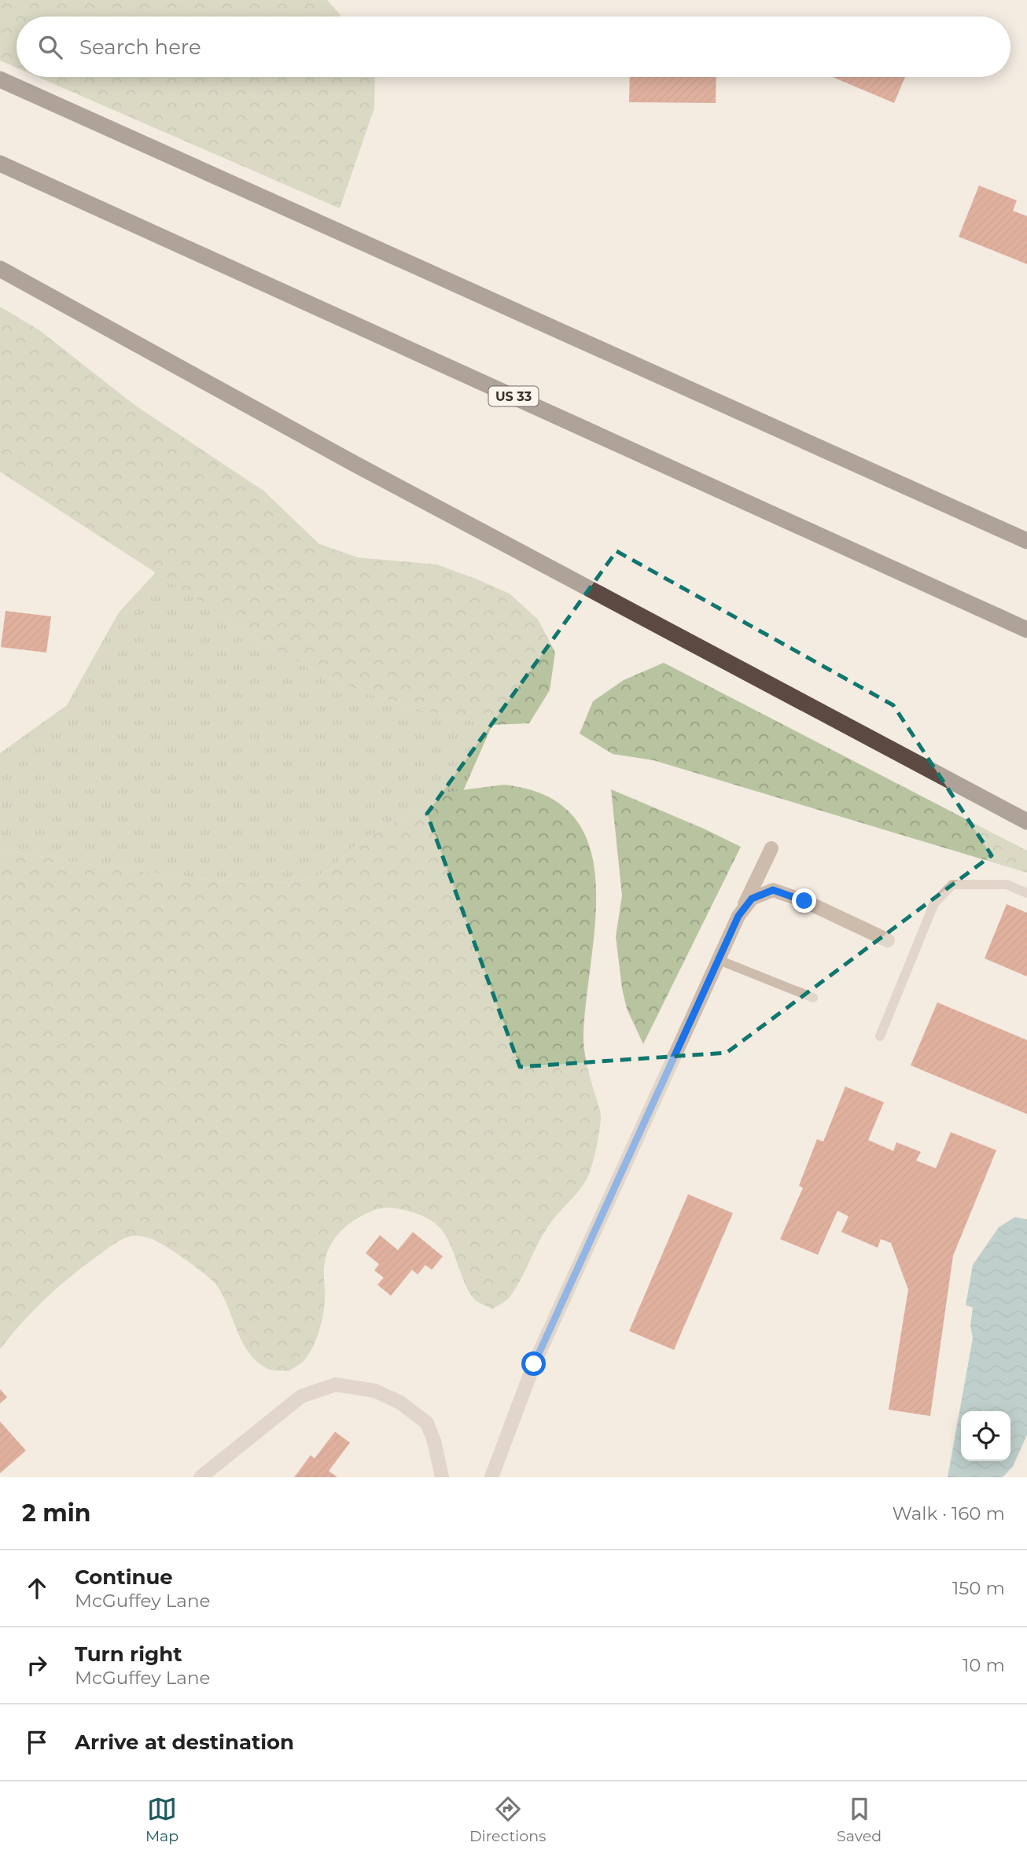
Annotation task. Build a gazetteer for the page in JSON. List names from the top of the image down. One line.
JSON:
{"streets":{"highway":["US 33"]},"page":{"search":"Search here","heading":["2 min","Walk · 160 m"],"list":[["Continue","McGuffey Lane","150 m"],["Turn right","McGuffey Lane","10 m"],"Arrive at destination"],"nav":["Map","Directions","Saved"]}}
